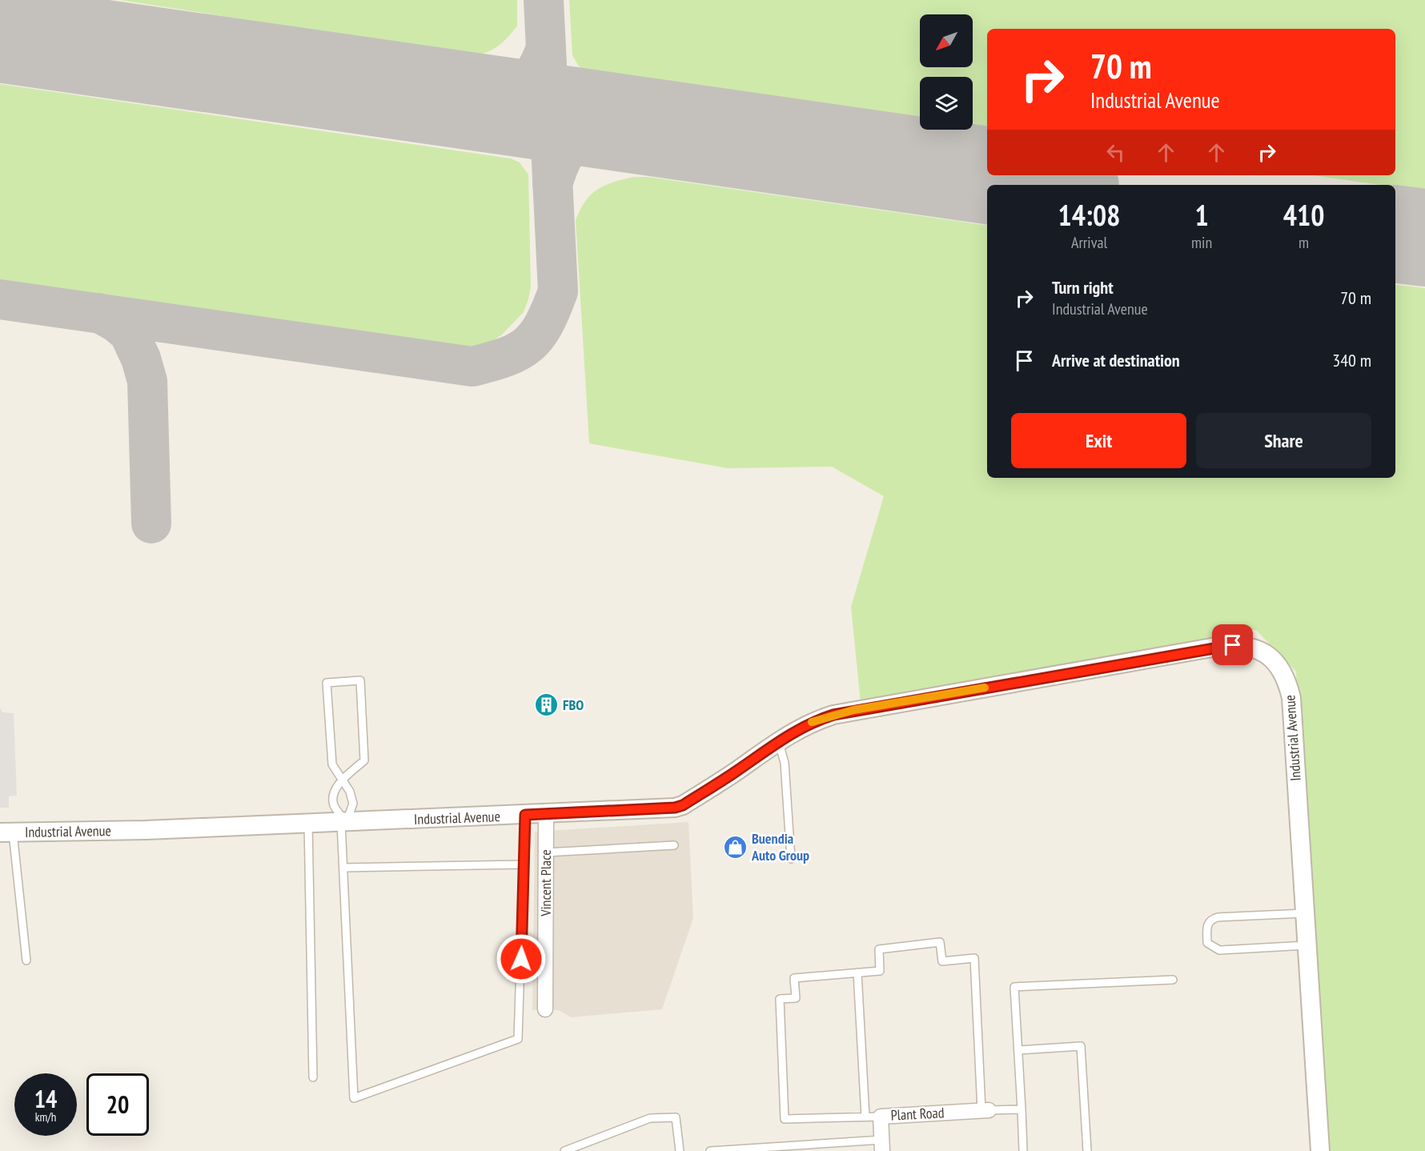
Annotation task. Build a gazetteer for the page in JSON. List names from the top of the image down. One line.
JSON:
{"streets":{"street":["Industrial Avenue","Vincent Place","Plant Road"]},"crossings":[["Industrial Avenue","Vincent Place"]],"places":{"building":["FBO"],"shop":["Buendia Auto Group"]},"north":"bottom left","page":{"turn":["70 m","Industrial Avenue"],"eta":["14:08","Arrival","1","min","410","m"],"list":[{"name":"Turn right","note":"Industrial Avenue","value":"70 m"},{"name":"Arrive at destination","value":"340 m"}],"buttons":["Exit","Share"],"speed":"14 km/h","limit":"20"}}
